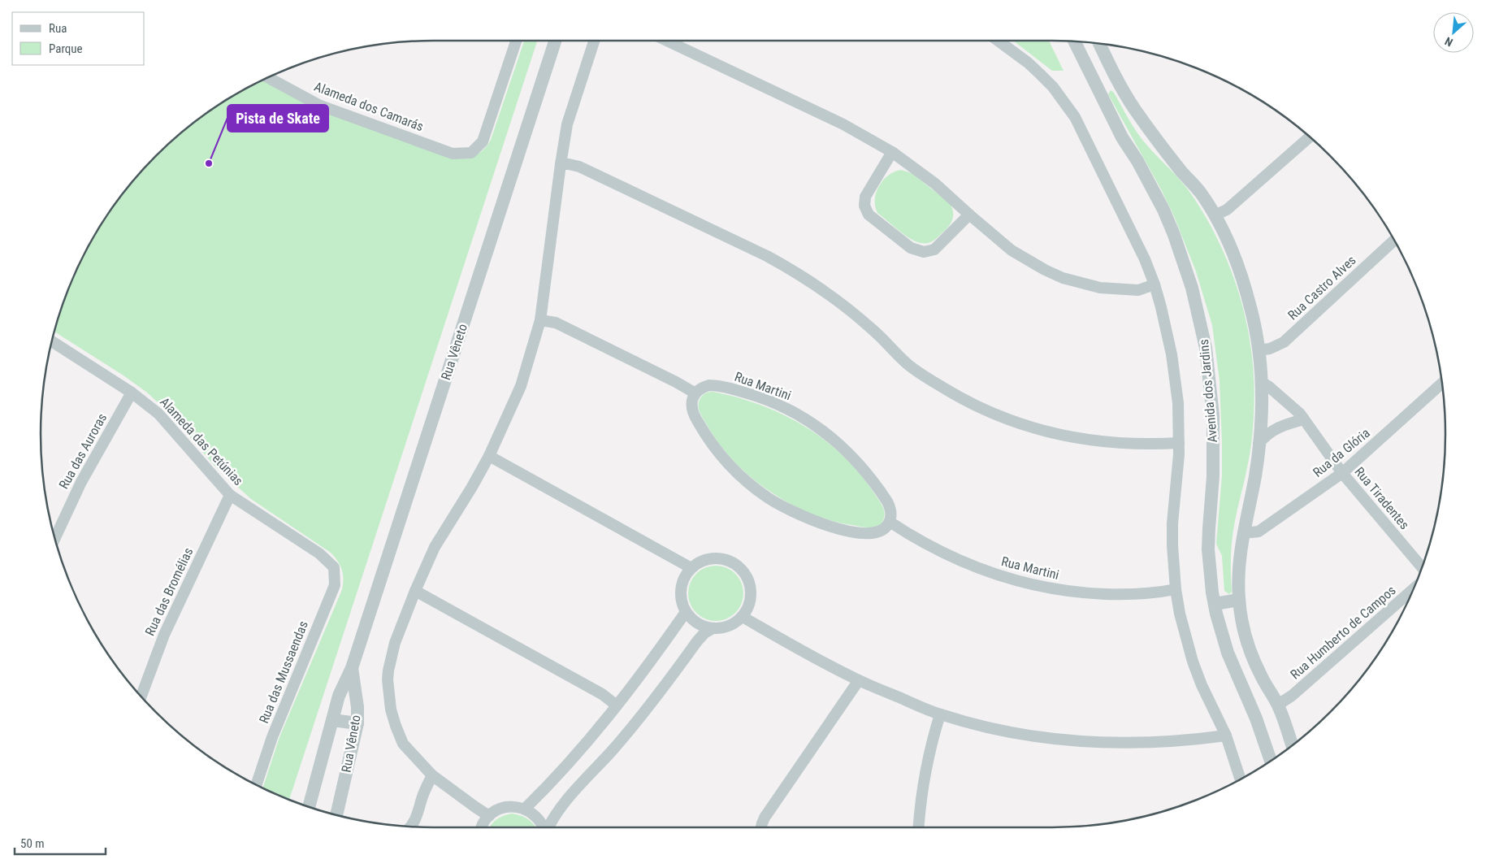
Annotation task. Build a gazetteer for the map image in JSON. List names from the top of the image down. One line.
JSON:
{"streets":{"street":["Alameda dos Camarás","Rua Castro Alves","Rua Vêneto","Rua Martini","Avenida dos Jardins","Alameda das Petúnias","Rua das Auroras","Rua da Glória","Rua Tiradentes","Rua das Bromélias","Rua Humberto de Campos","Rua das Mussaendas"]},"crossings":[["Alameda das Petúnias","Rua das Auroras"],["Alameda das Petúnias","Rua das Bromélias"],["Alameda das Petúnias","Rua das Mussaendas"],["Rua da Glória","Rua Tiradentes"]],"places":["Pista de Skate"],"legend":["Rua","Parque"],"scale_bar":"50 m","north":"bottom left"}
